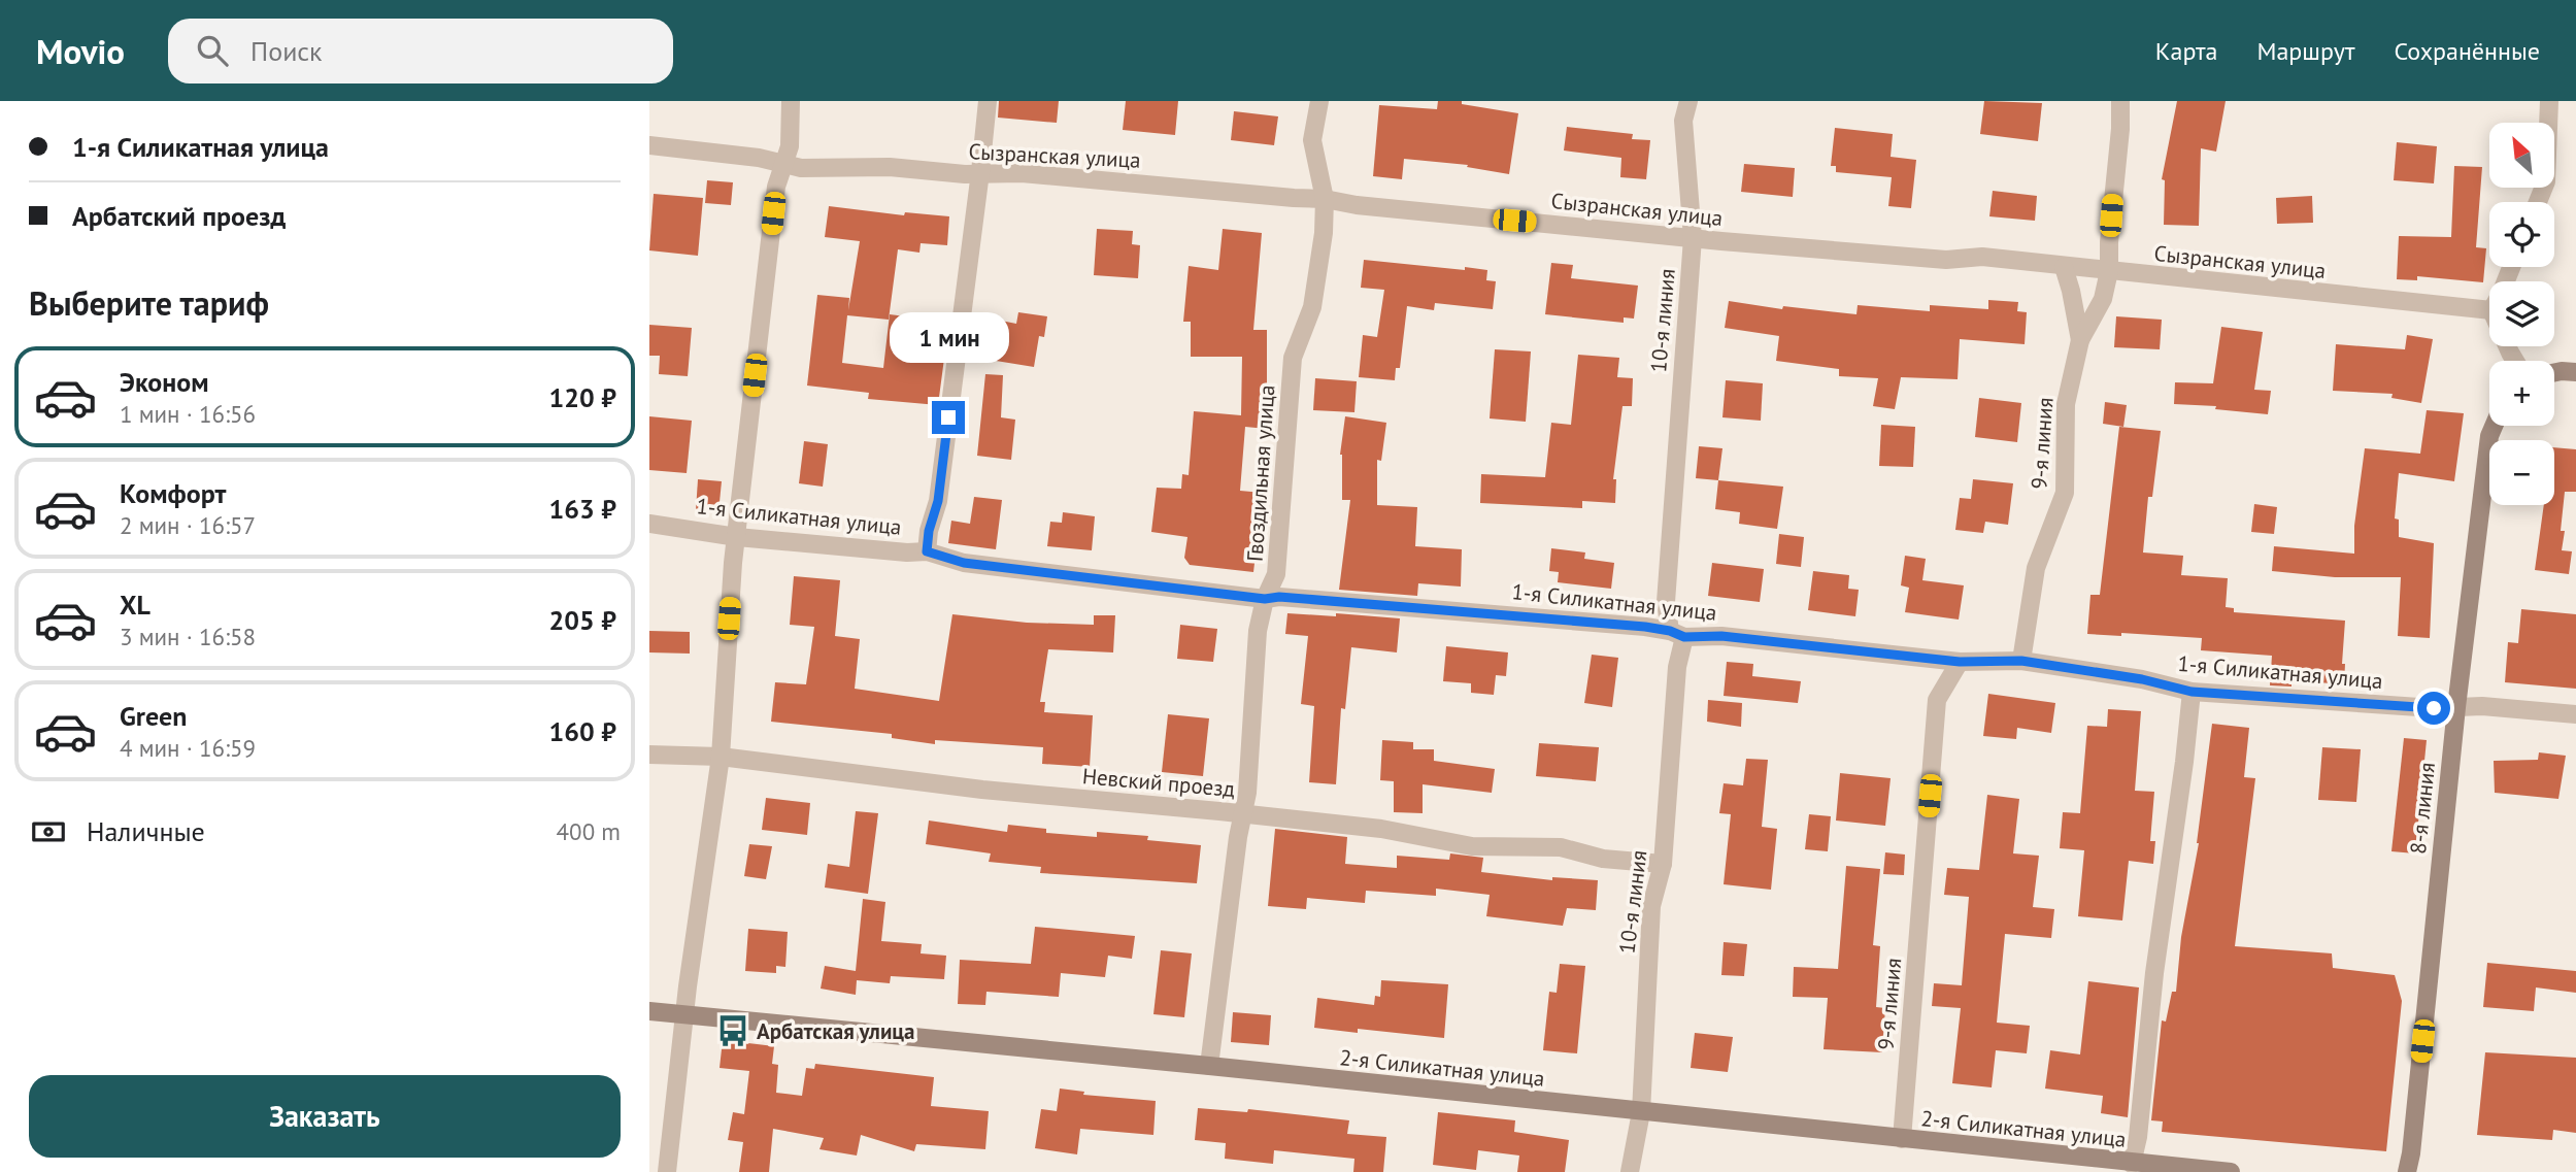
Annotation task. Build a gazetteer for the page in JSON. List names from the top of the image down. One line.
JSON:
{"streets":{"street":["Сызранская улица","10-я линия","9-я линия","Гвоздильная улица","1-я Силикатная улица","Невский проезд","8-я линия","2-я Силикатная улица"]},"crossings":[["Сызранская улица","10-я линия"],["Сызранская улица","9-я линия"],["Сызранская улица","Гвоздильная улица"],["10-я линия","1-я Силикатная улица"],["10-я линия","Невский проезд"],["10-я линия","2-я Силикатная улица"],["9-я линия","1-я Силикатная улица"],["9-я линия","2-я Силикатная улица"],["Гвоздильная улица","1-я Силикатная улица"],["Гвоздильная улица","Невский проезд"],["Гвоздильная улица","2-я Силикатная улица"],["1-я Силикатная улица","8-я линия"]],"places":{"bus stop":["Арбатская улица"]},"north":"top left","page":{"header":"Movio","search":"Поиск","nav":["Карта","Маршрут","Сохранённые"],"banner":["1-я Силикатная улица","Арбатский проезд"],"map_buttons":["+","−"],"heading":"Выберите тариф","bubble":"1 мин","list":[{"name":"Эконом","note":"1 мин · 16:56","value":"120 ₽"},{"name":"Комфорт","note":"2 мин · 16:57","value":"163 ₽"},{"name":"XL","note":"3 мин · 16:58","value":"205 ₽"},{"name":"Green","note":"4 мин · 16:59","value":"160 ₽"}],"pay":["Наличные","400 m"],"buttons":"Заказать"}}
